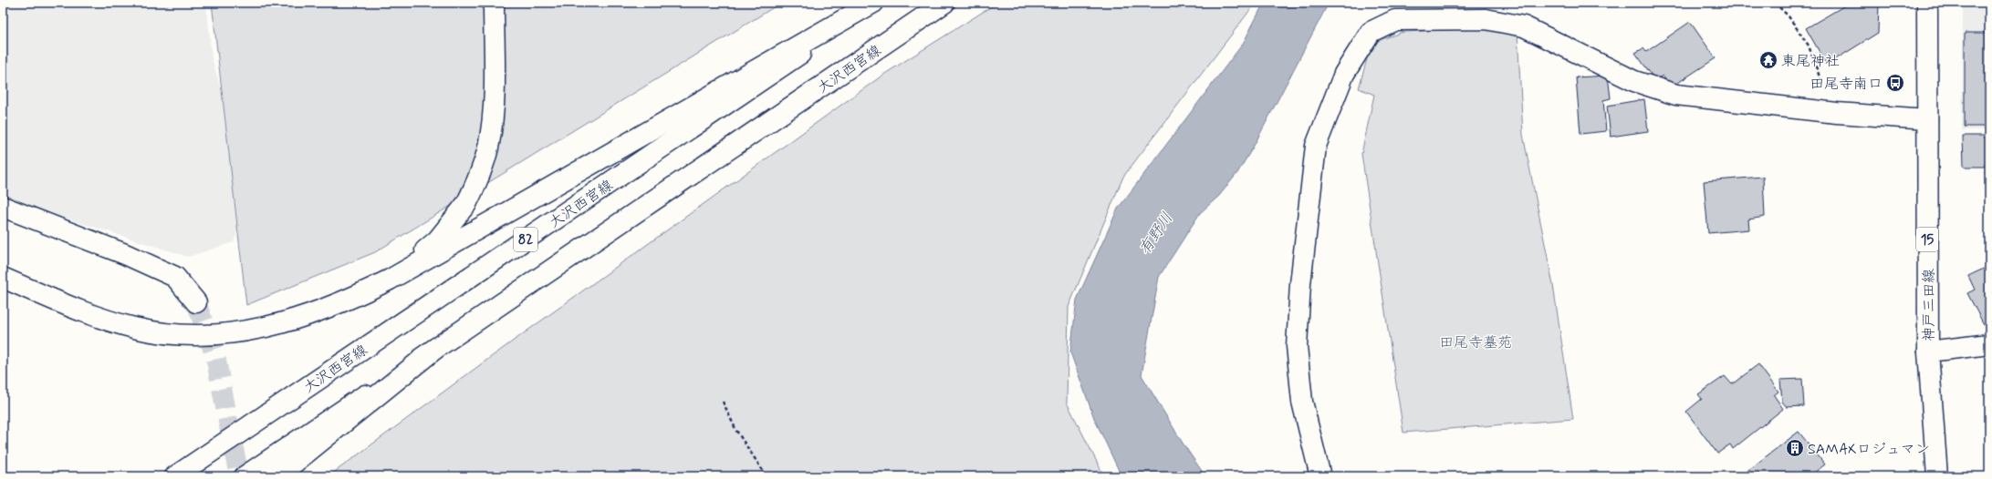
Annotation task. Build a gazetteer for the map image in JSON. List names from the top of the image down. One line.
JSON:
{"streets":{"main road":["大沢西宮線","82","15","神戸三田線"]},"water":["有野川"],"parks":["田尾寺墓苑"],"places":{"temple":["東尾神社"],"bus stop":["田尾寺南口"],"building":["SAMAXロジュマン"]}}
